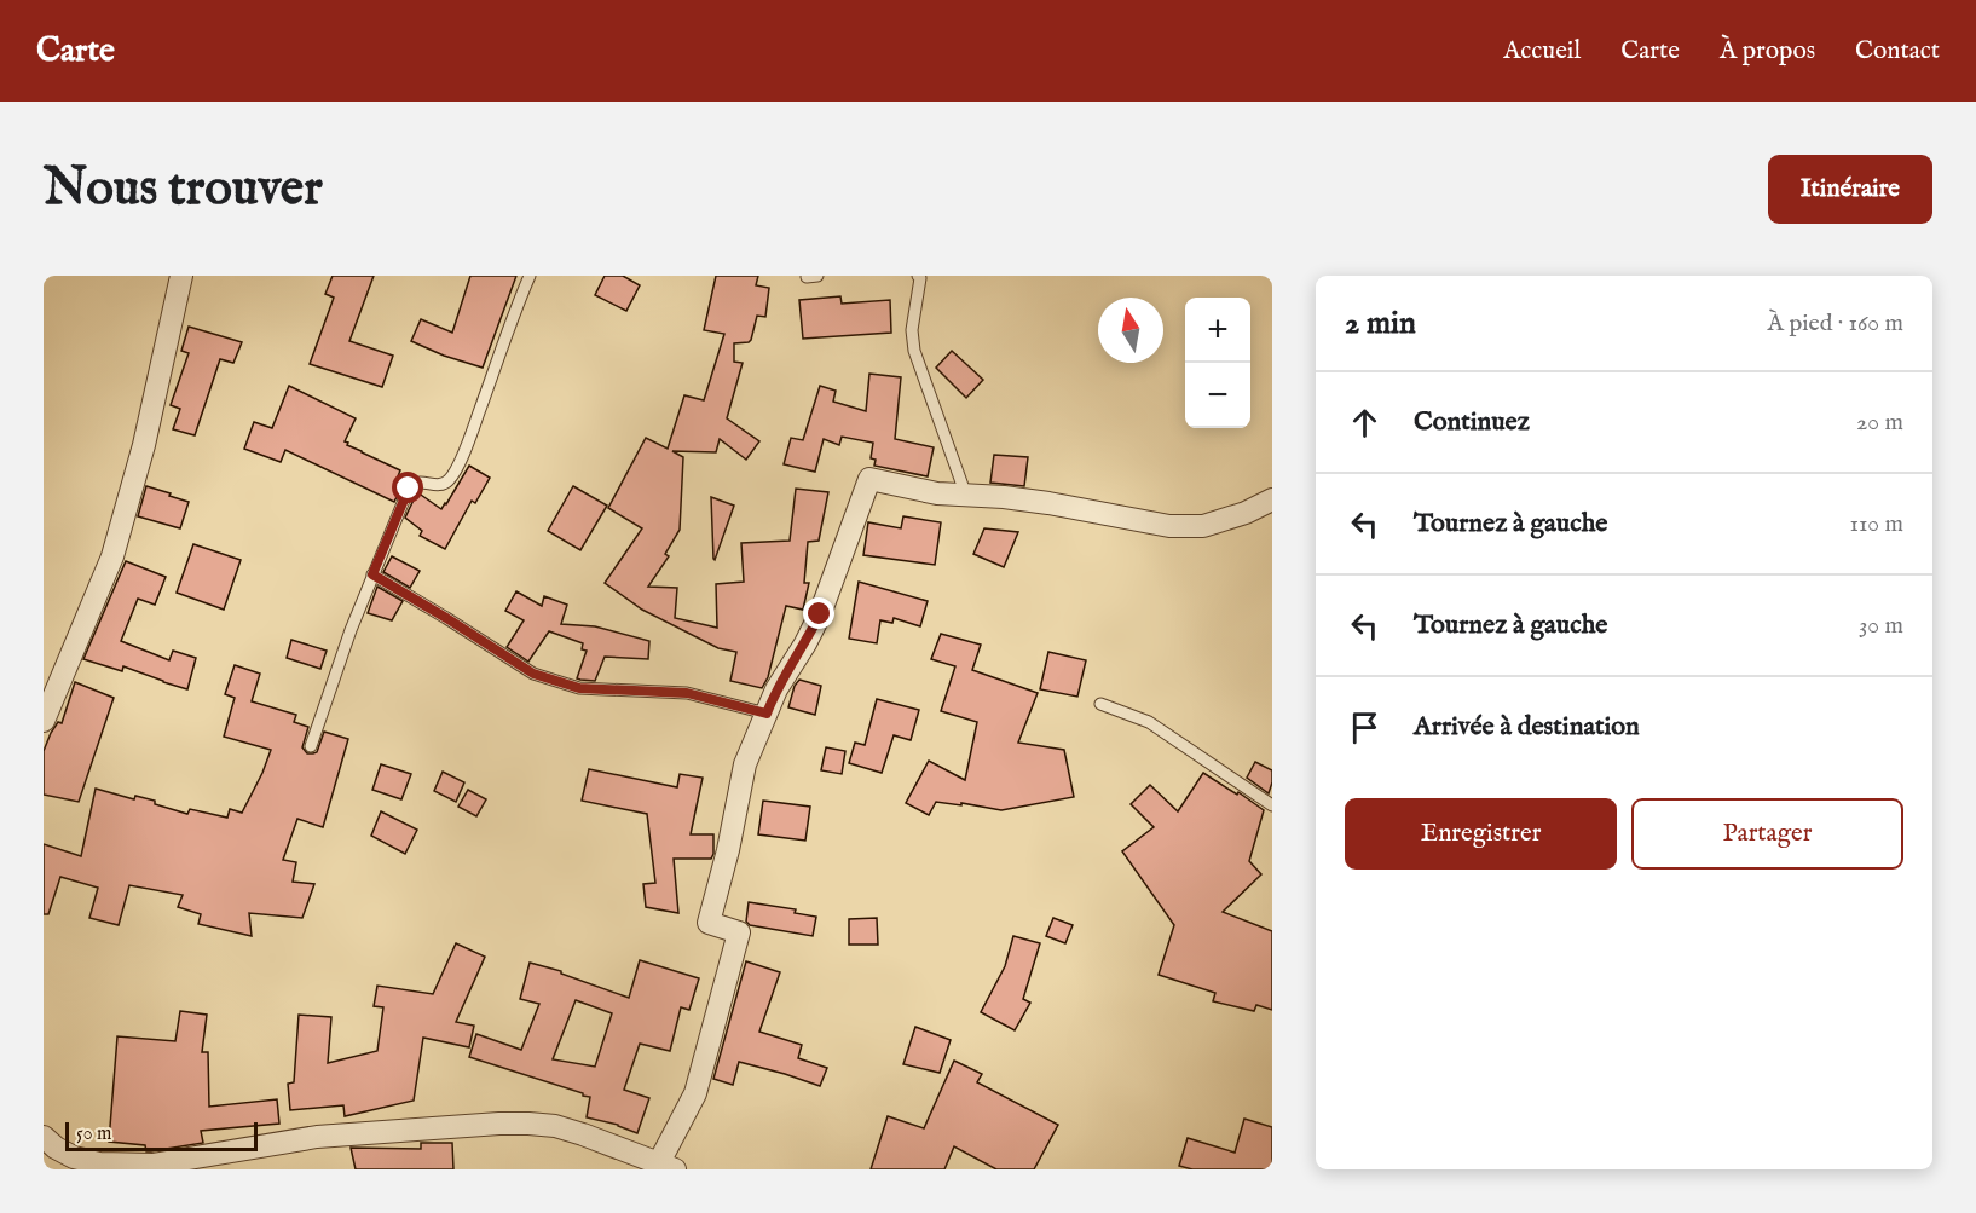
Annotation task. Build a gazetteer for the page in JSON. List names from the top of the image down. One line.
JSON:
{"scale_bar":"50 m","north":"top","page":{"header":"Carte","nav":["Accueil","Carte","À propos","Contact"],"buttons":["Itinéraire",["Enregistrer","Partager"]],"title":"Nous trouver","heading":["2 min","À pied · 160 m"],"map_buttons":["+","−"],"list":[["Continuez","20 m"],["Tournez à gauche","110 m"],["Tournez à gauche","30 m"],"Arrivée à destination"],"scale":"50 m"}}
